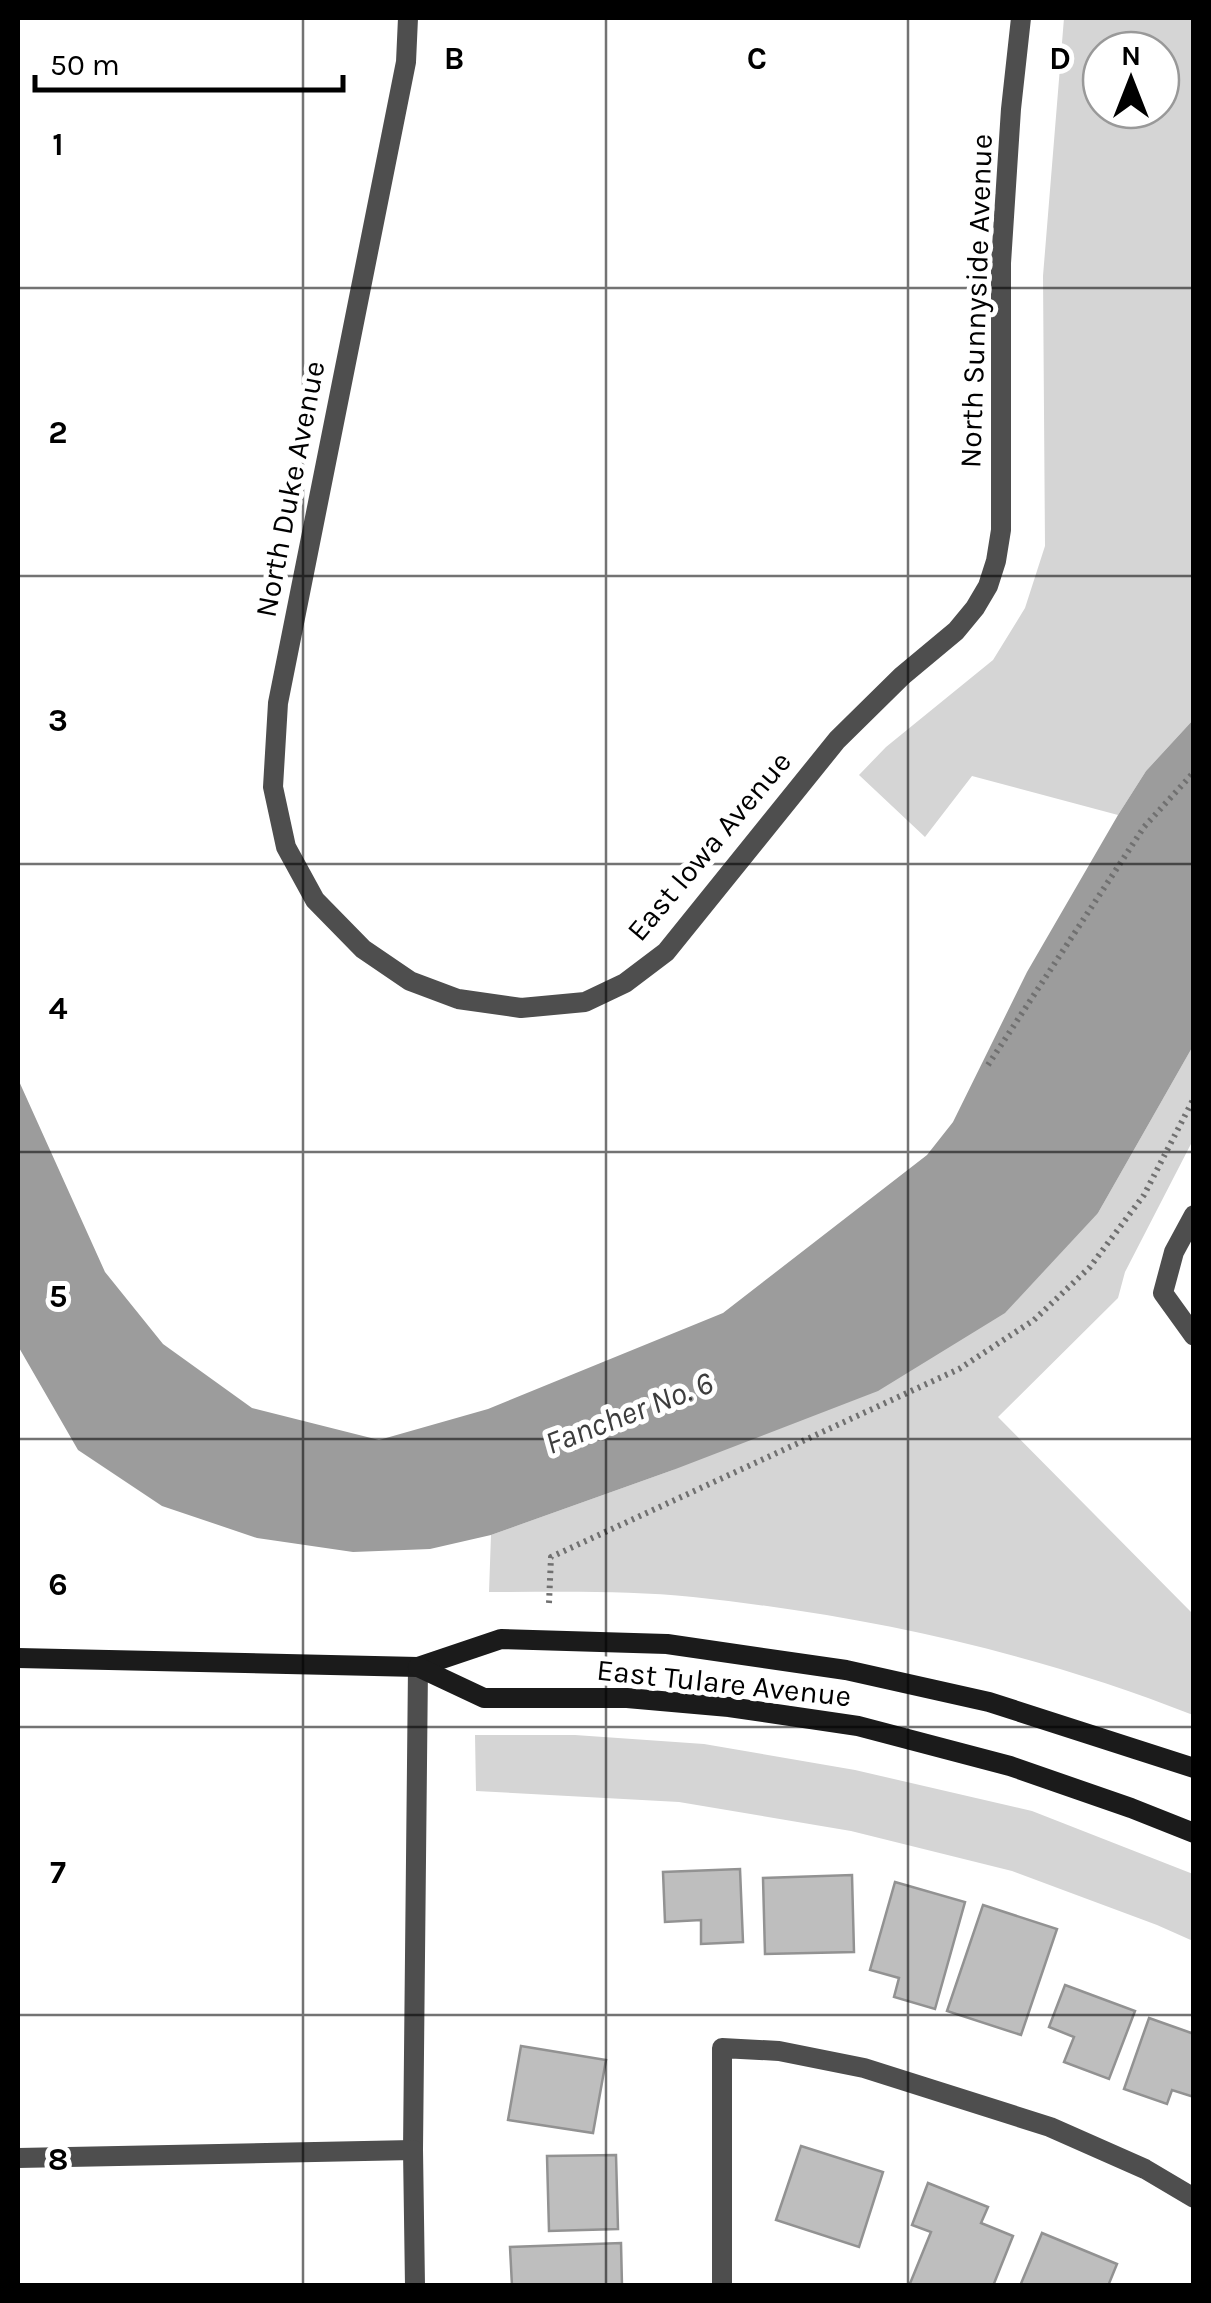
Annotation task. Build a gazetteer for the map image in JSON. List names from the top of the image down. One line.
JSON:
{"streets":{"street":["North Sunnyside Avenue","North Duke Avenue","East Iowa Avenue","East Tulare Avenue"]},"crossings":[["North Sunnyside Avenue","East Iowa Avenue"],["North Duke Avenue","East Iowa Avenue"]],"water":["Fancher No. 6"],"scale_bar":"50 m","north":"top","grid":{"columns":["B","C","D"],"rows":["1","2","3","4","5","6","7","8"]}}
